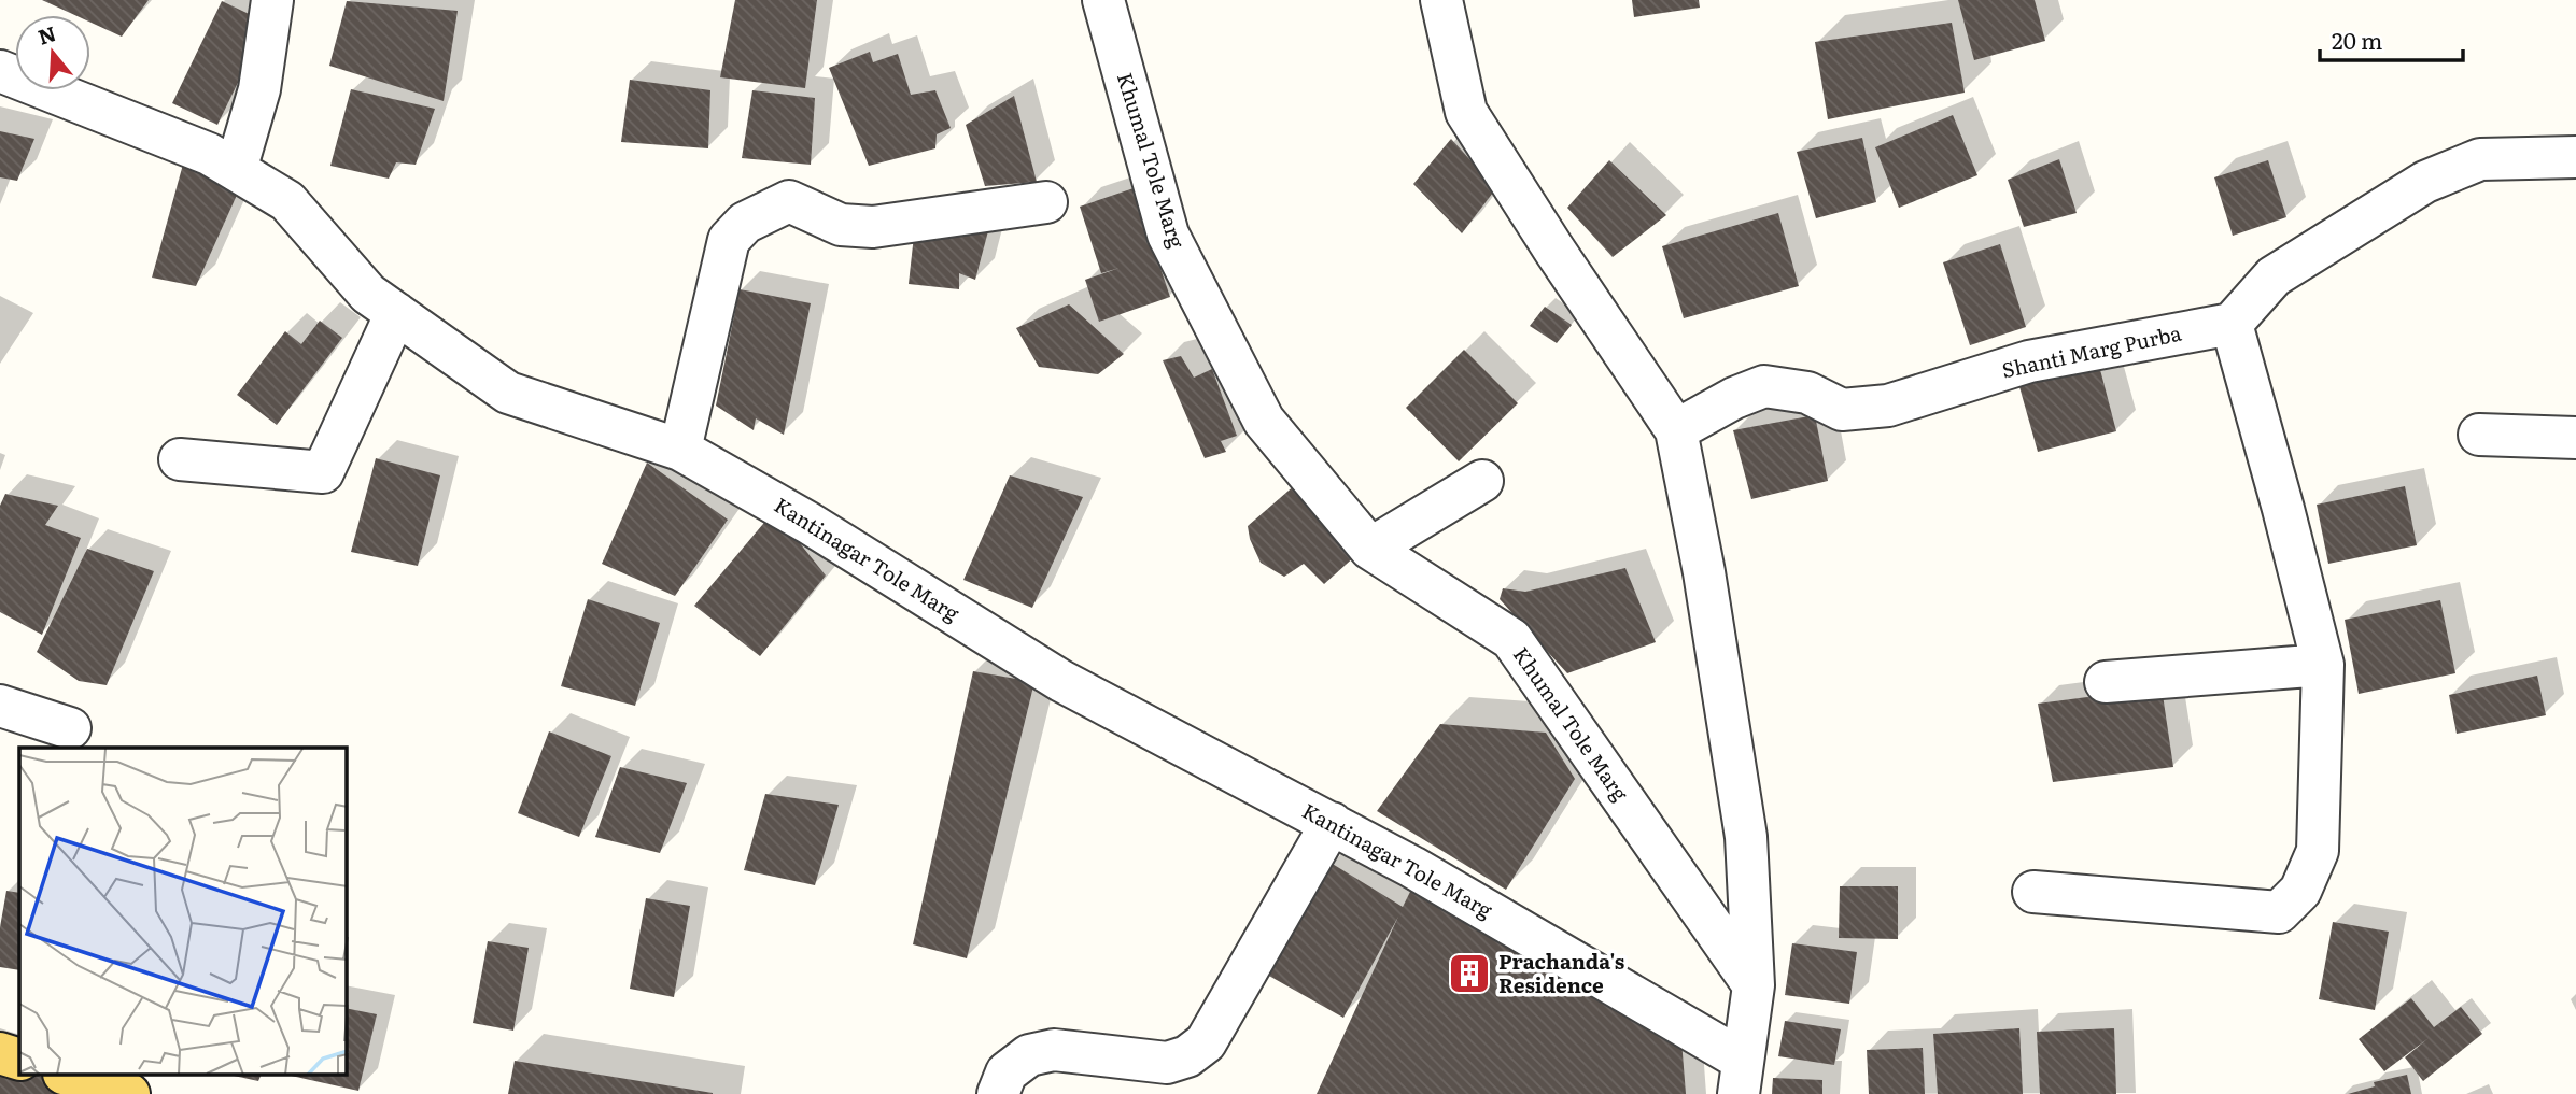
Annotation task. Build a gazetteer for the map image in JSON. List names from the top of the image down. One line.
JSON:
{"streets":{"street":["Khumal Tole Marg","Shanti Marg Purba","Kantinagar Tole Marg"]},"places":{"building":["Prachanda's Residence"]},"scale_bar":"20 m","north":"top"}
